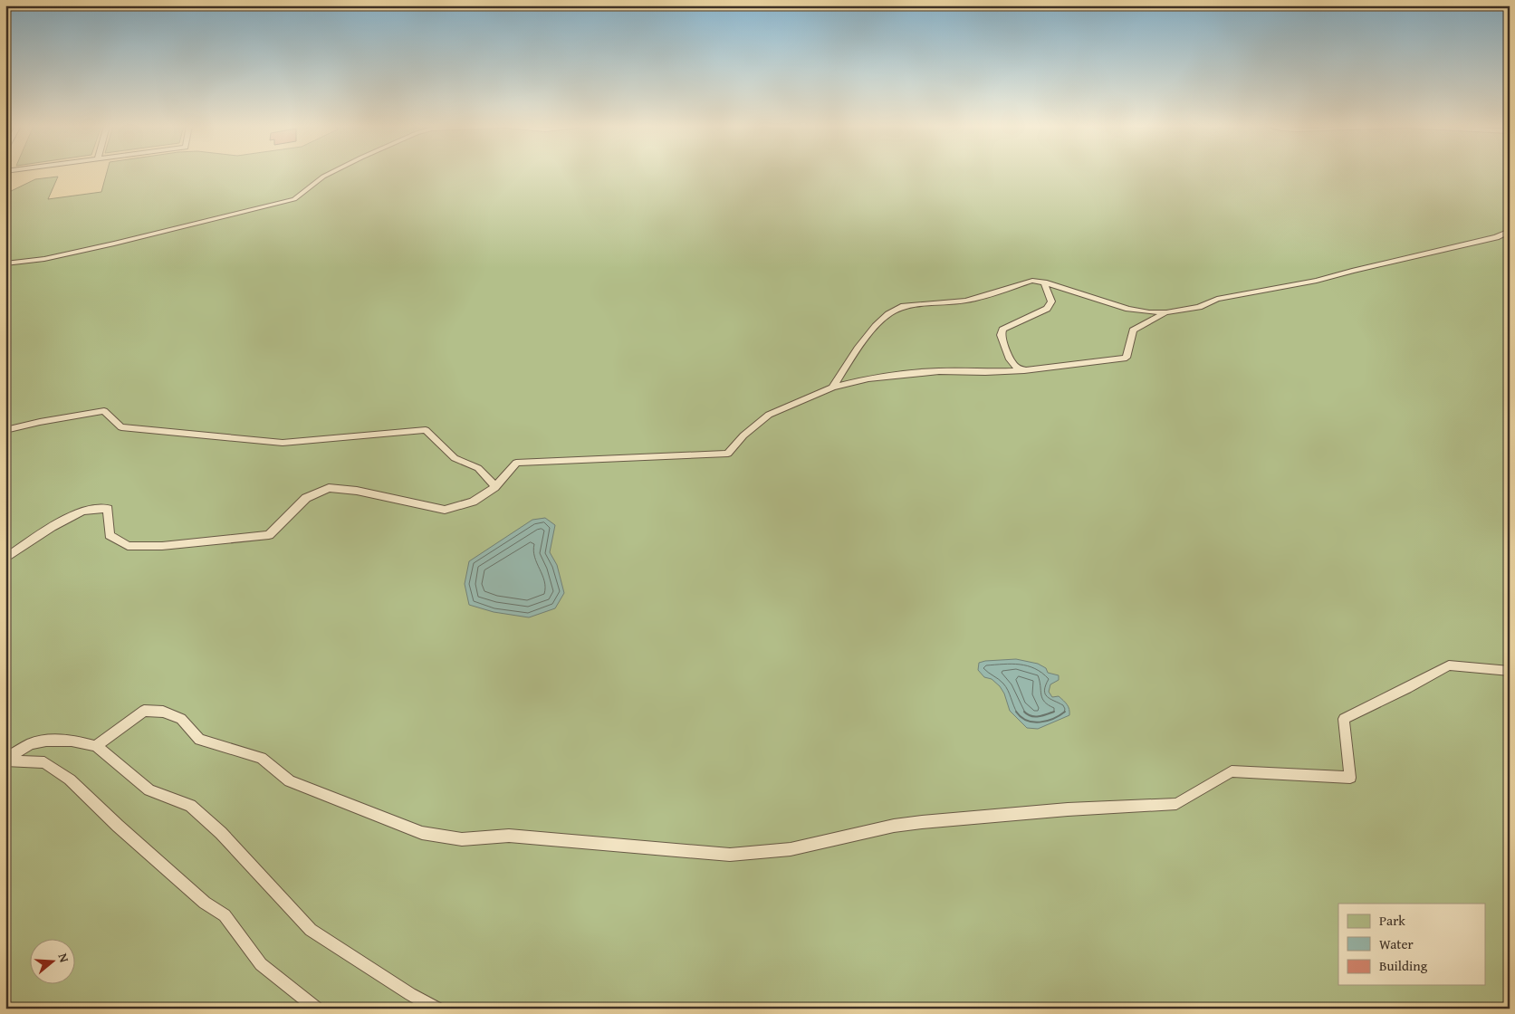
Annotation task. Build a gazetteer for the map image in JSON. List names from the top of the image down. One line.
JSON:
{"legend":["Park","Water","Building"],"north":"right"}
